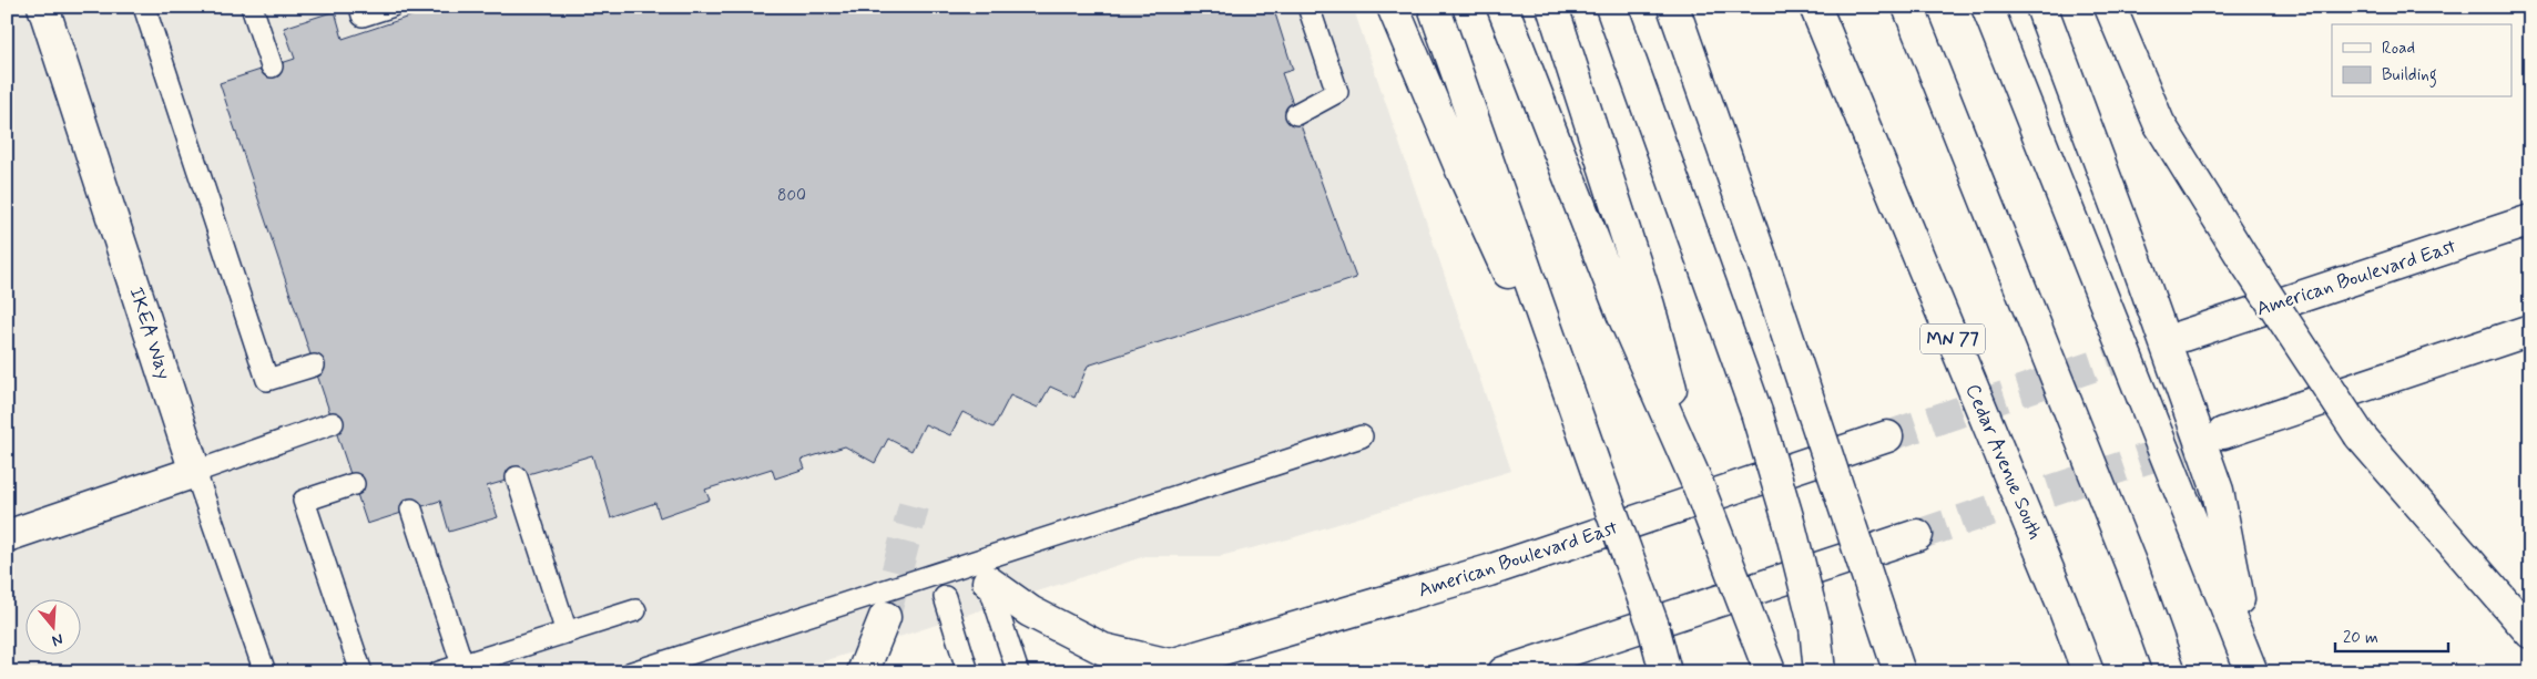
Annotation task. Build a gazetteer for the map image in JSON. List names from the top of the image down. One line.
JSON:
{"streets":{"main road":["American Boulevard East","IKEA Way","MN 77","Cedar Avenue South"]},"house_numbers":["800"],"legend":["Road","Building"],"scale_bar":"20 m","north":"bottom"}
